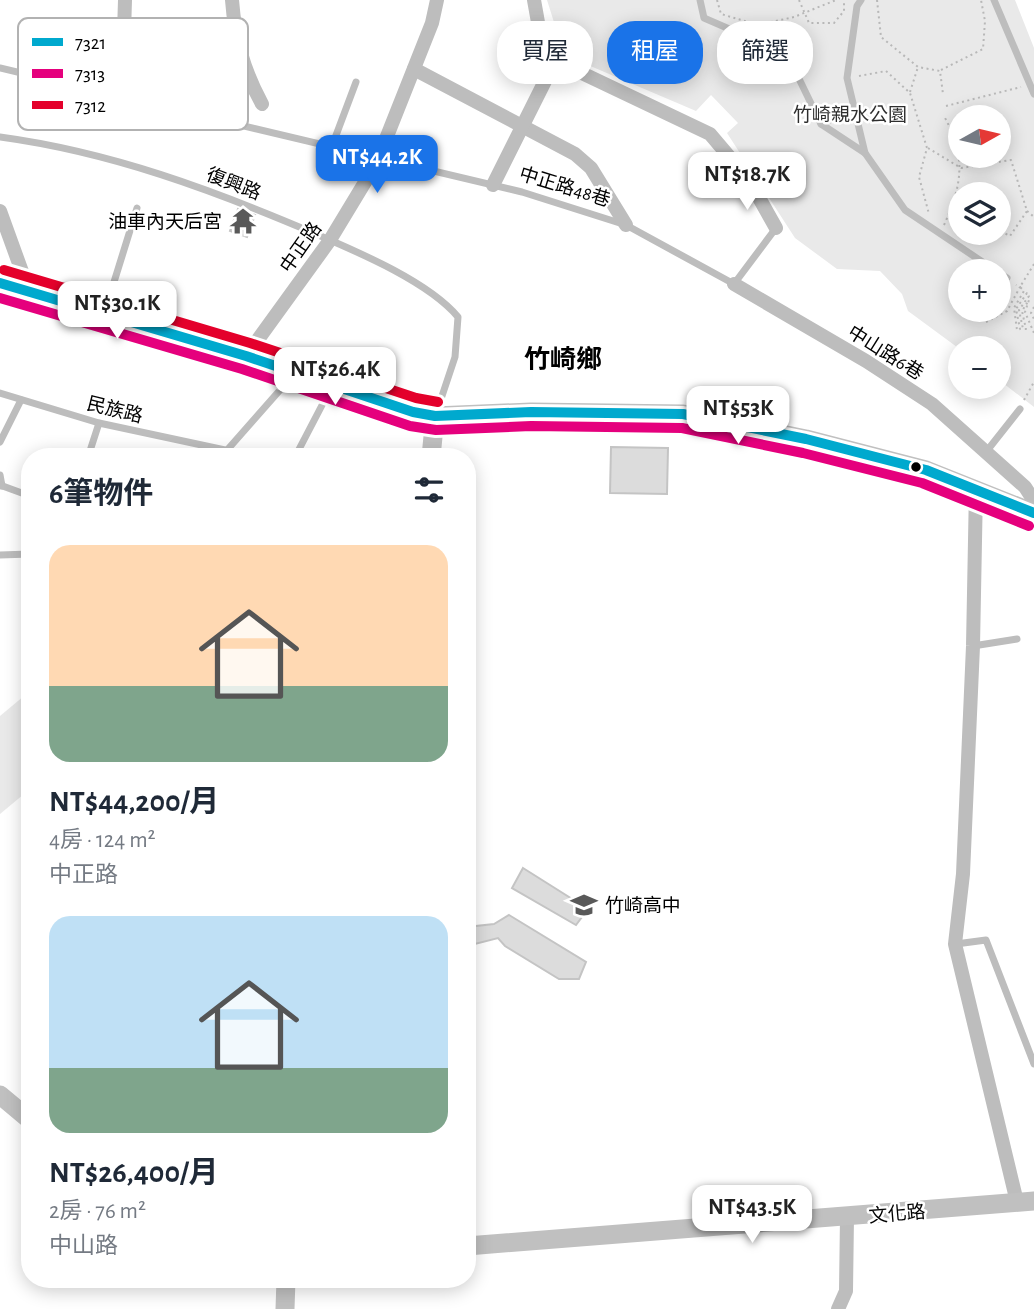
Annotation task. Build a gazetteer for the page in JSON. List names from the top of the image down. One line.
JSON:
{"streets":{"street":["中正路48巷","中正路","中山路6巷","文化路"],"lane":["復興路","民族路"]},"crossings":[["復興路","中正路"],["中正路48巷","中正路"],["中正路48巷","中山路6巷"]],"districts":["竹崎鄉"],"parks":["竹崎親水公園"],"places":{"temple":["油車內天后宮"],"school or university":["竹崎高中"]},"lines":["transit line 7312","transit line 7321","transit line 7313"],"legend":["7321","7313","7312"],"north":"right","page":{"chip":["買屋","租屋","篩選"],"map_buttons":["+","−"],"price":["NT$44.2K","NT$18.7K","NT$30.1K","NT$26.4K","NT$53K","NT$43.5K"],"heading":"6筆物件","list":[{"name":"NT$44,200/月","note":"4房 · 124 m² · 中正路"},{"name":"NT$26,400/月","note":"2房 · 76 m² · 中山路"}]}}
